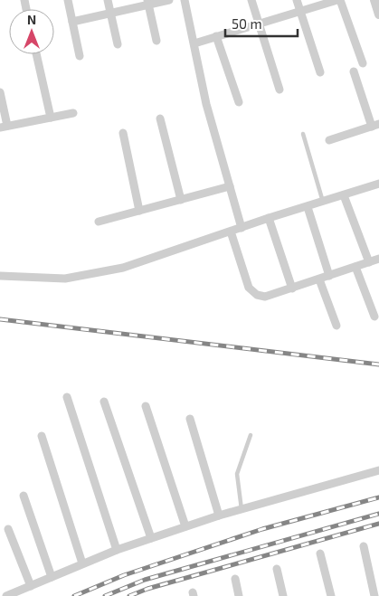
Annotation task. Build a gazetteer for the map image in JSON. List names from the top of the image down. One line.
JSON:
{"scale_bar":"50 m","north":"top"}
